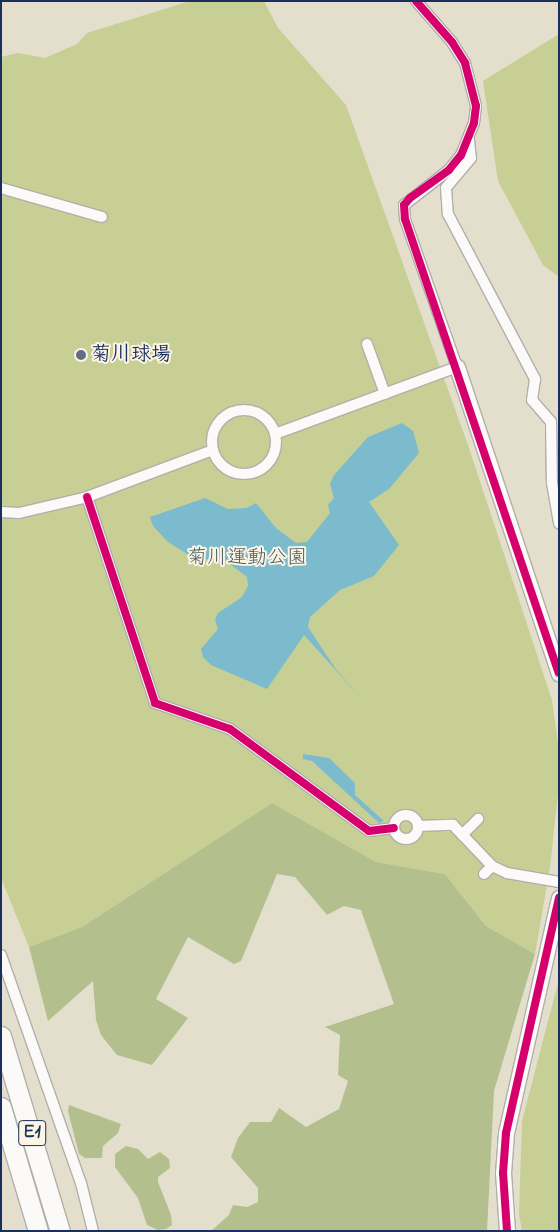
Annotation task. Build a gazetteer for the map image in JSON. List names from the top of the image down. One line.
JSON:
{"streets":{"highway":["E1"]},"parks":["菊川運動公園"],"places":["菊川球場"]}
